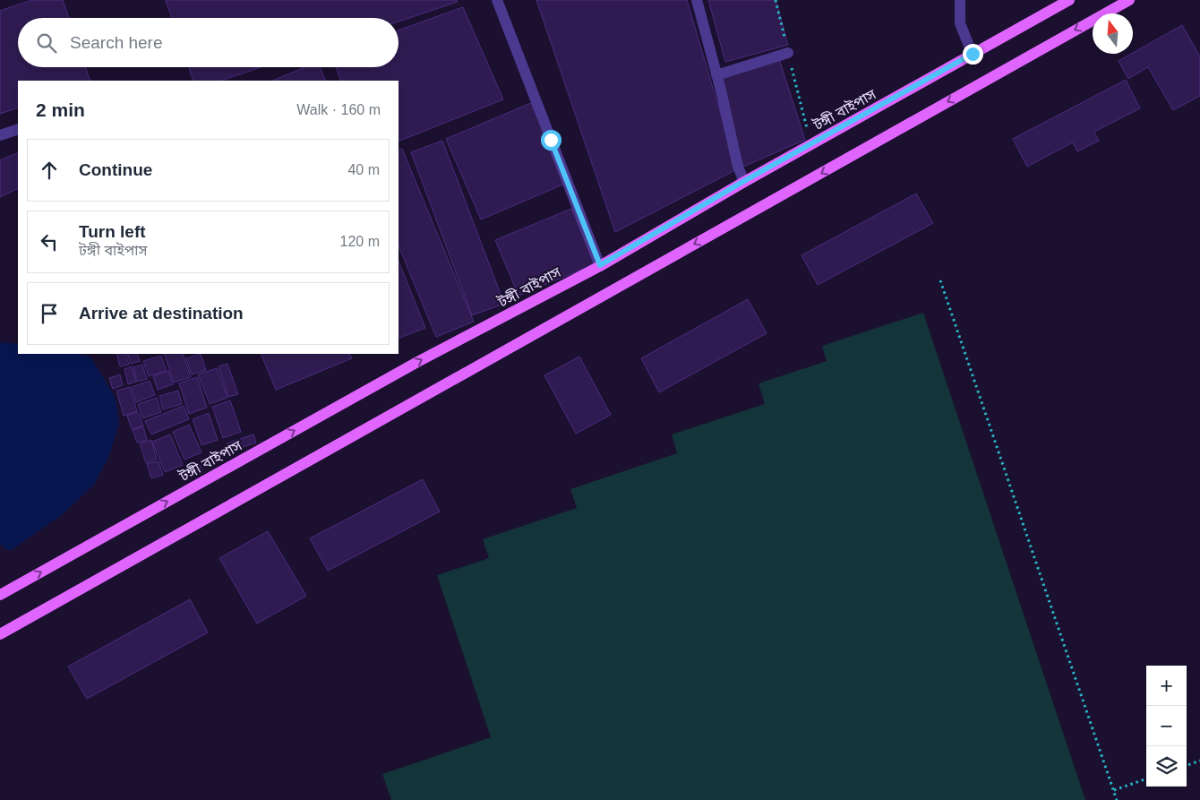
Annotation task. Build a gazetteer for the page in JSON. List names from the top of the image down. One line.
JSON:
{"streets":{"main road":["টঙ্গী বাইপাস"]},"north":"top","page":{"search":"Search here","heading":["2 min","Walk · 160 m"],"list":[["Continue","40 m"],["Turn left","টঙ্গী বাইপাস","120 m"],"Arrive at destination"],"map_buttons":["+","−"]}}
